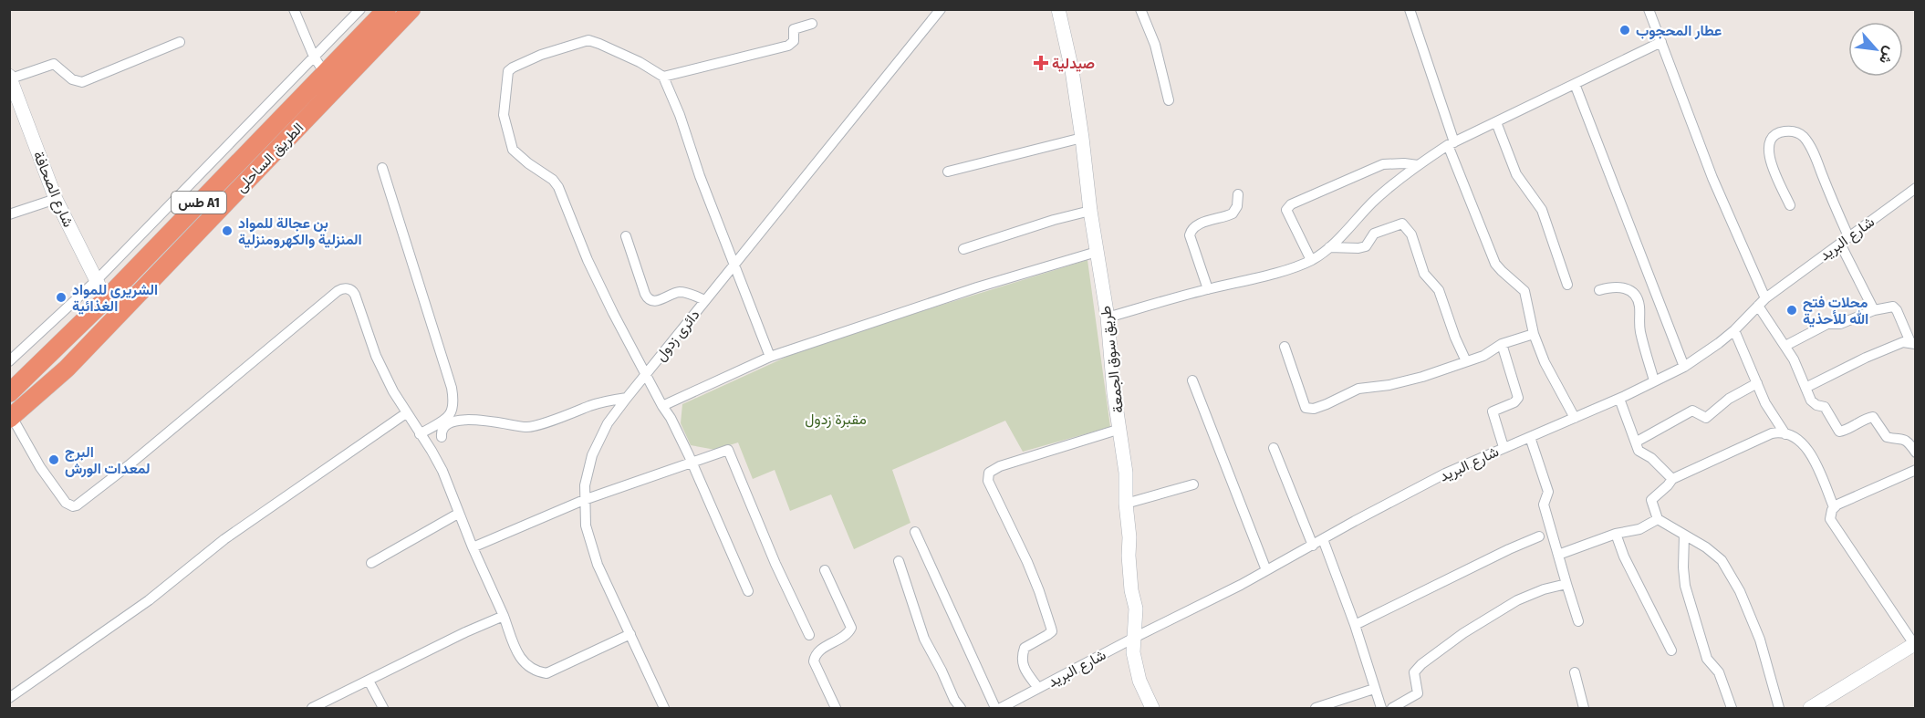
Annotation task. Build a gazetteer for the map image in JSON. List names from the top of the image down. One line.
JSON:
{"streets":{"highway":["الطريق الساحلى","طس A1"],"street":["شارع الصحافة","شارع البريد","دائرى زدول","طريق سوق الجمعة"]},"crossings":[["الطريق الساحلى","شارع الصحافة"],["شارع البريد","طريق سوق الجمعة"]],"parks":["مقبرة زدول"],"places":{"other":["عطار المحجوب","بن عجالة للمواد المنزلية والكهرومنزلية","الشريري للمواد الغذائية","محلات فتح الله للأحذية","البرج لمعدات الورش"],"health":["صيدلية"]},"north":"bottom right"}
